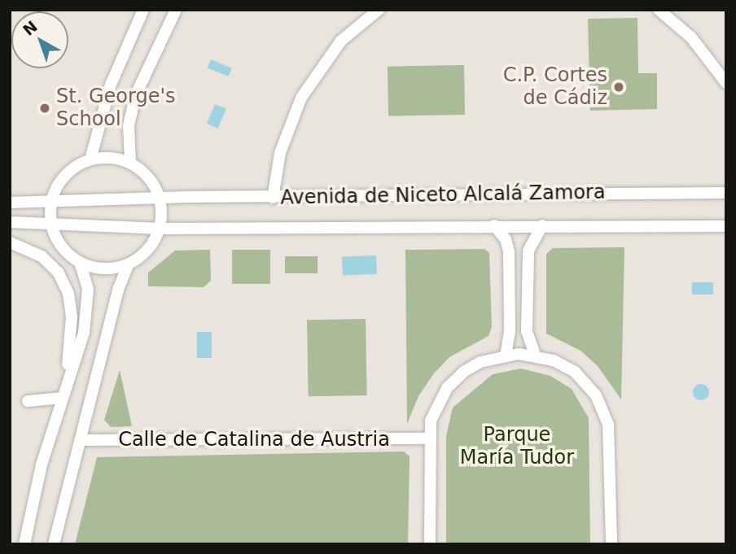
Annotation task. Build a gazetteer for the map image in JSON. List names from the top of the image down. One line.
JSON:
{"streets":{"street":["Avenida de Niceto Alcalá Zamora","Calle de Catalina de Austria"]},"parks":["Parque María Tudor"],"places":["C.P. Cortes de Cádiz","St. George's School"],"north":"top left"}
